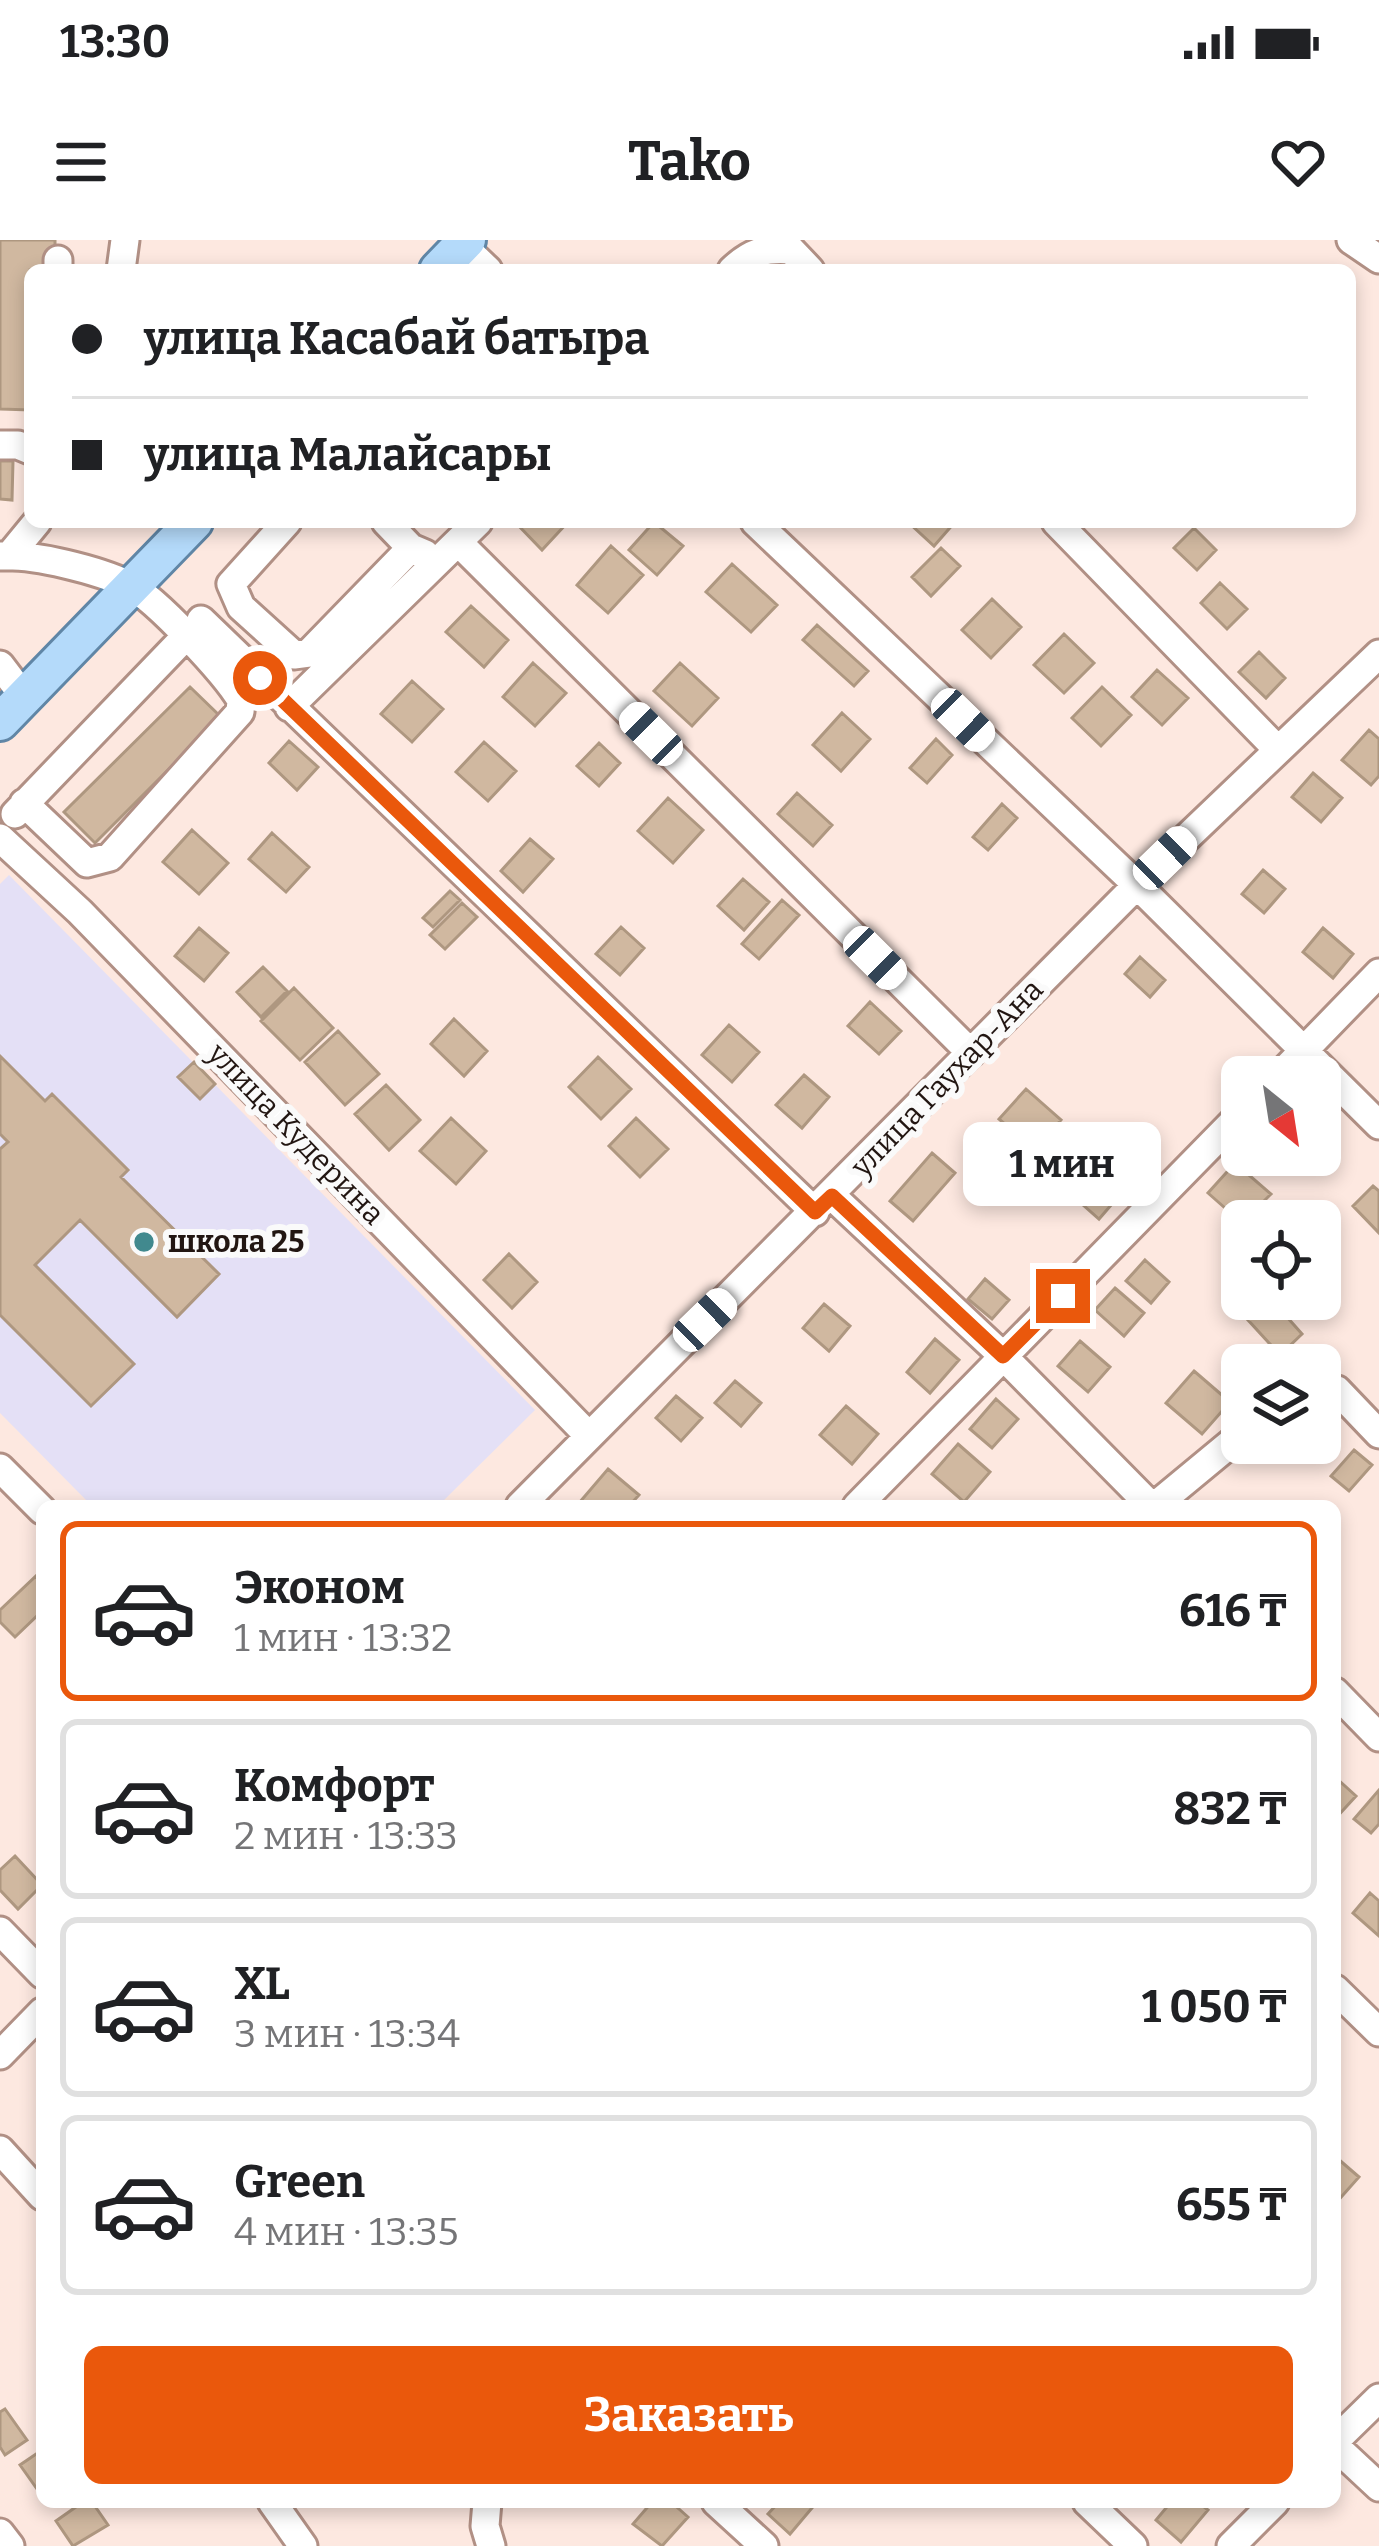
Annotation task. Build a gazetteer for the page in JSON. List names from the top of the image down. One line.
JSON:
{"streets":{"street":["улица Гаухар-Ана","улица Кудерина"]},"crossings":[["улица Гаухар-Ана","улица Кудерина"]],"places":["школа 25"],"north":"bottom right","page":{"status":"13:30","header":"Tako","banner":["улица Касабай батыра","улица Малайсары"],"bubble":"1 мин","list":[{"name":"Эконом","note":"1 мин · 13:32","value":"616 ₸"},{"name":"Комфорт","note":"2 мин · 13:33","value":"832 ₸"},{"name":"XL","note":"3 мин · 13:34","value":"1 050 ₸"},{"name":"Green","note":"4 мин · 13:35","value":"655 ₸"}],"buttons":"Заказать"}}
